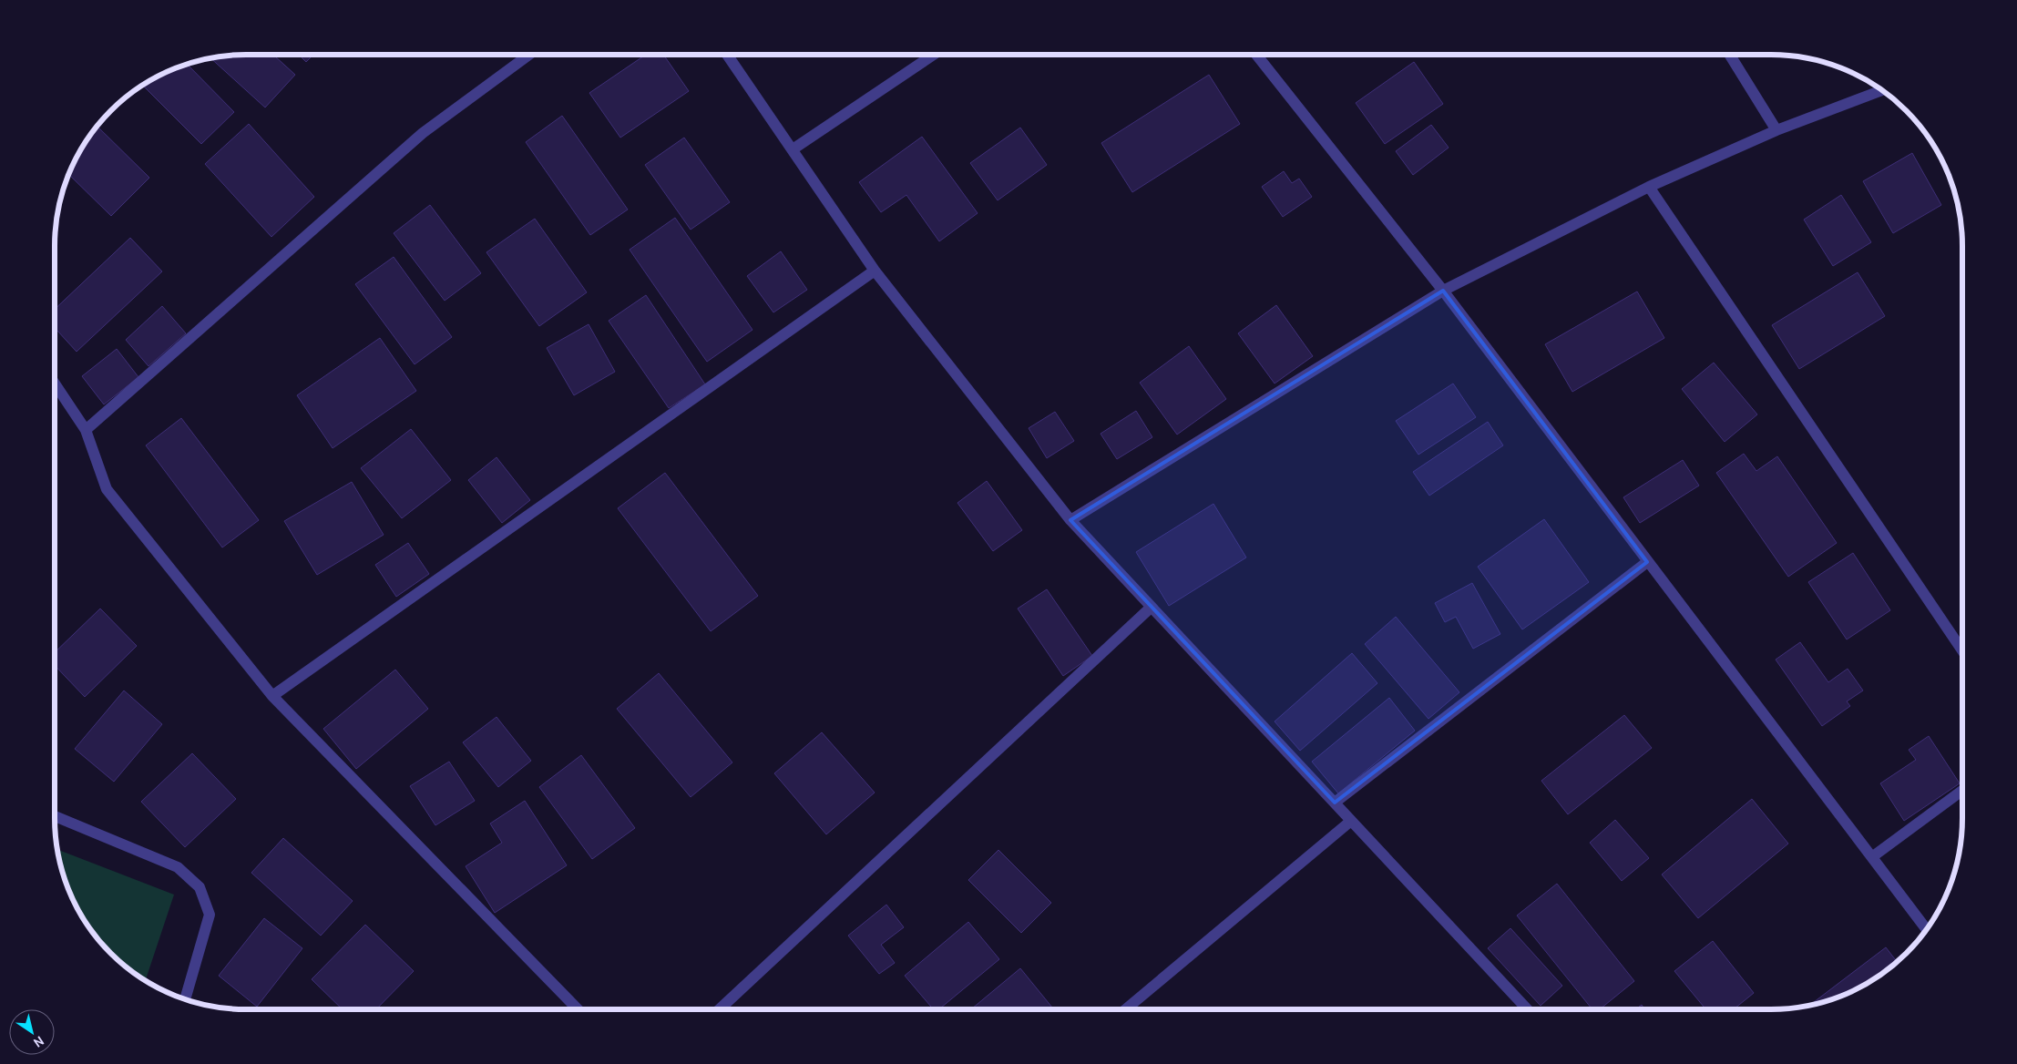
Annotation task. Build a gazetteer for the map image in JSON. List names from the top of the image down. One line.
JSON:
{"north":"bottom right"}
